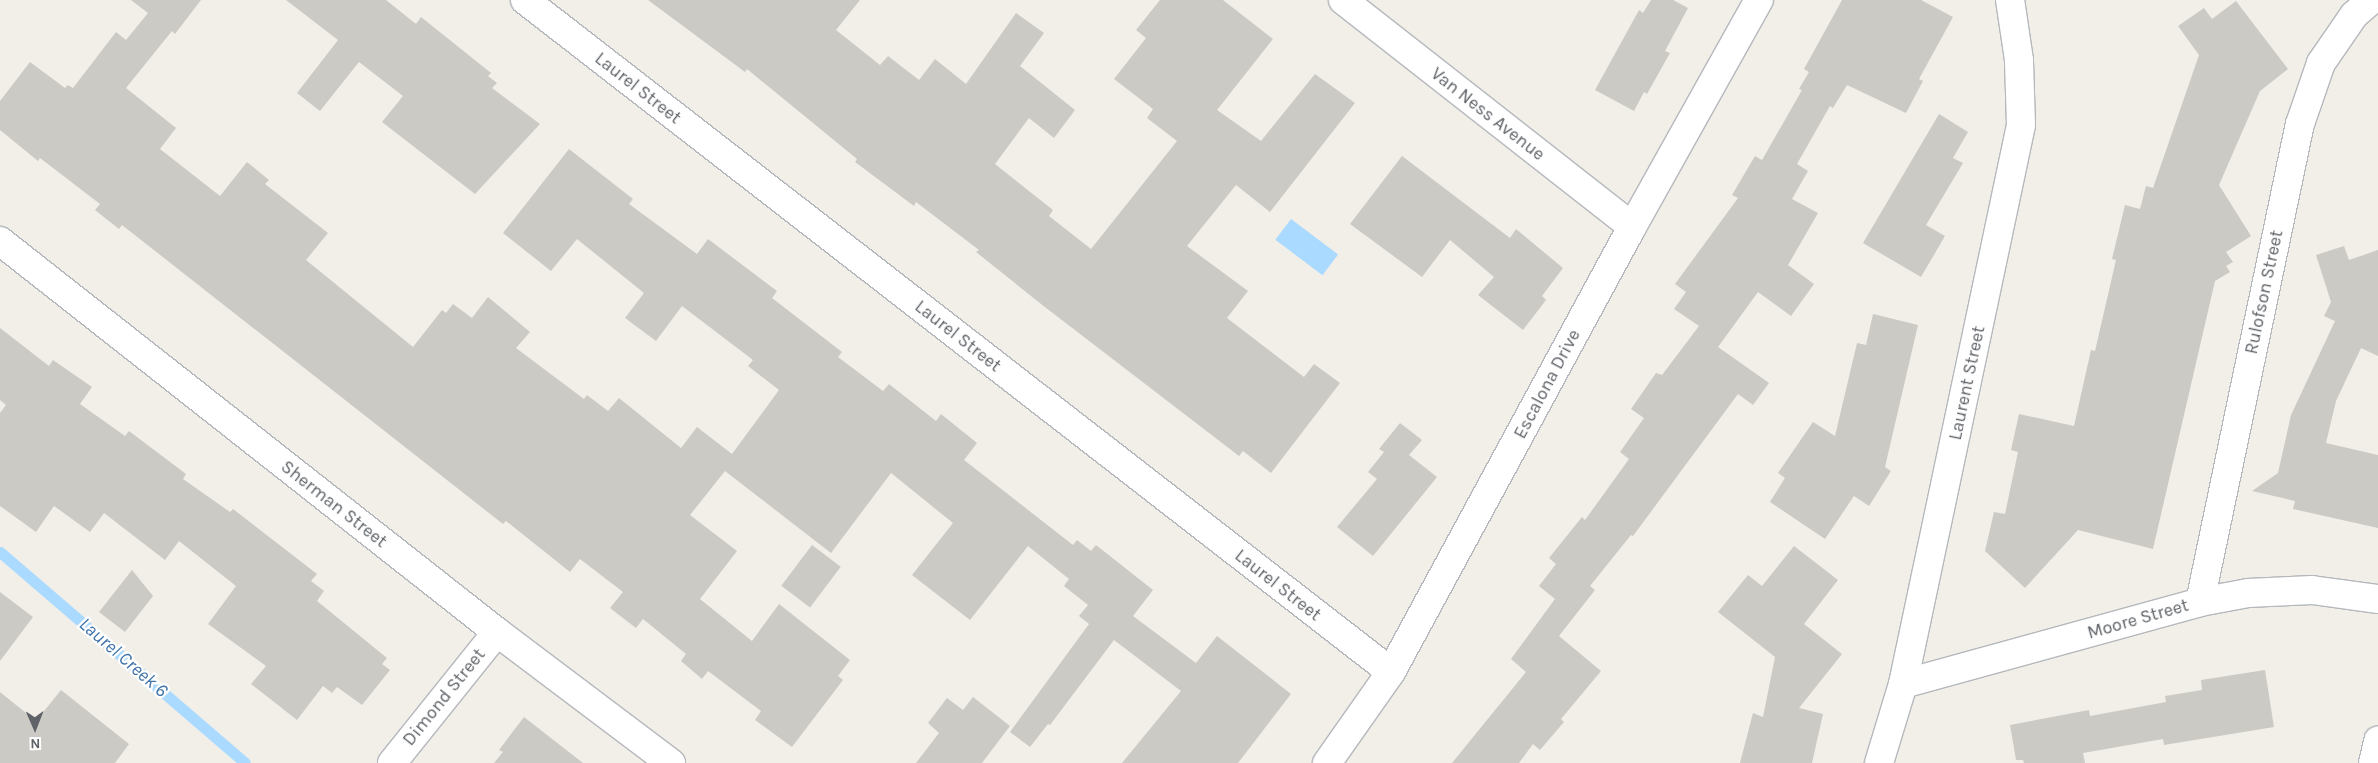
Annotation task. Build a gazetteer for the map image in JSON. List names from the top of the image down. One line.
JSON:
{"streets":{"street":["Laurel Street","Van Ness Avenue","Rulofson Street","Laurent Street","Escalona Drive","Sherman Street","Moore Street","Dimond Street"]},"crossings":[["Laurel Street","Escalona Drive"],["Van Ness Avenue","Escalona Drive"],["Rulofson Street","Moore Street"],["Laurent Street","Moore Street"],["Sherman Street","Dimond Street"]],"water":["Laurel Creek 6"],"north":"bottom"}
